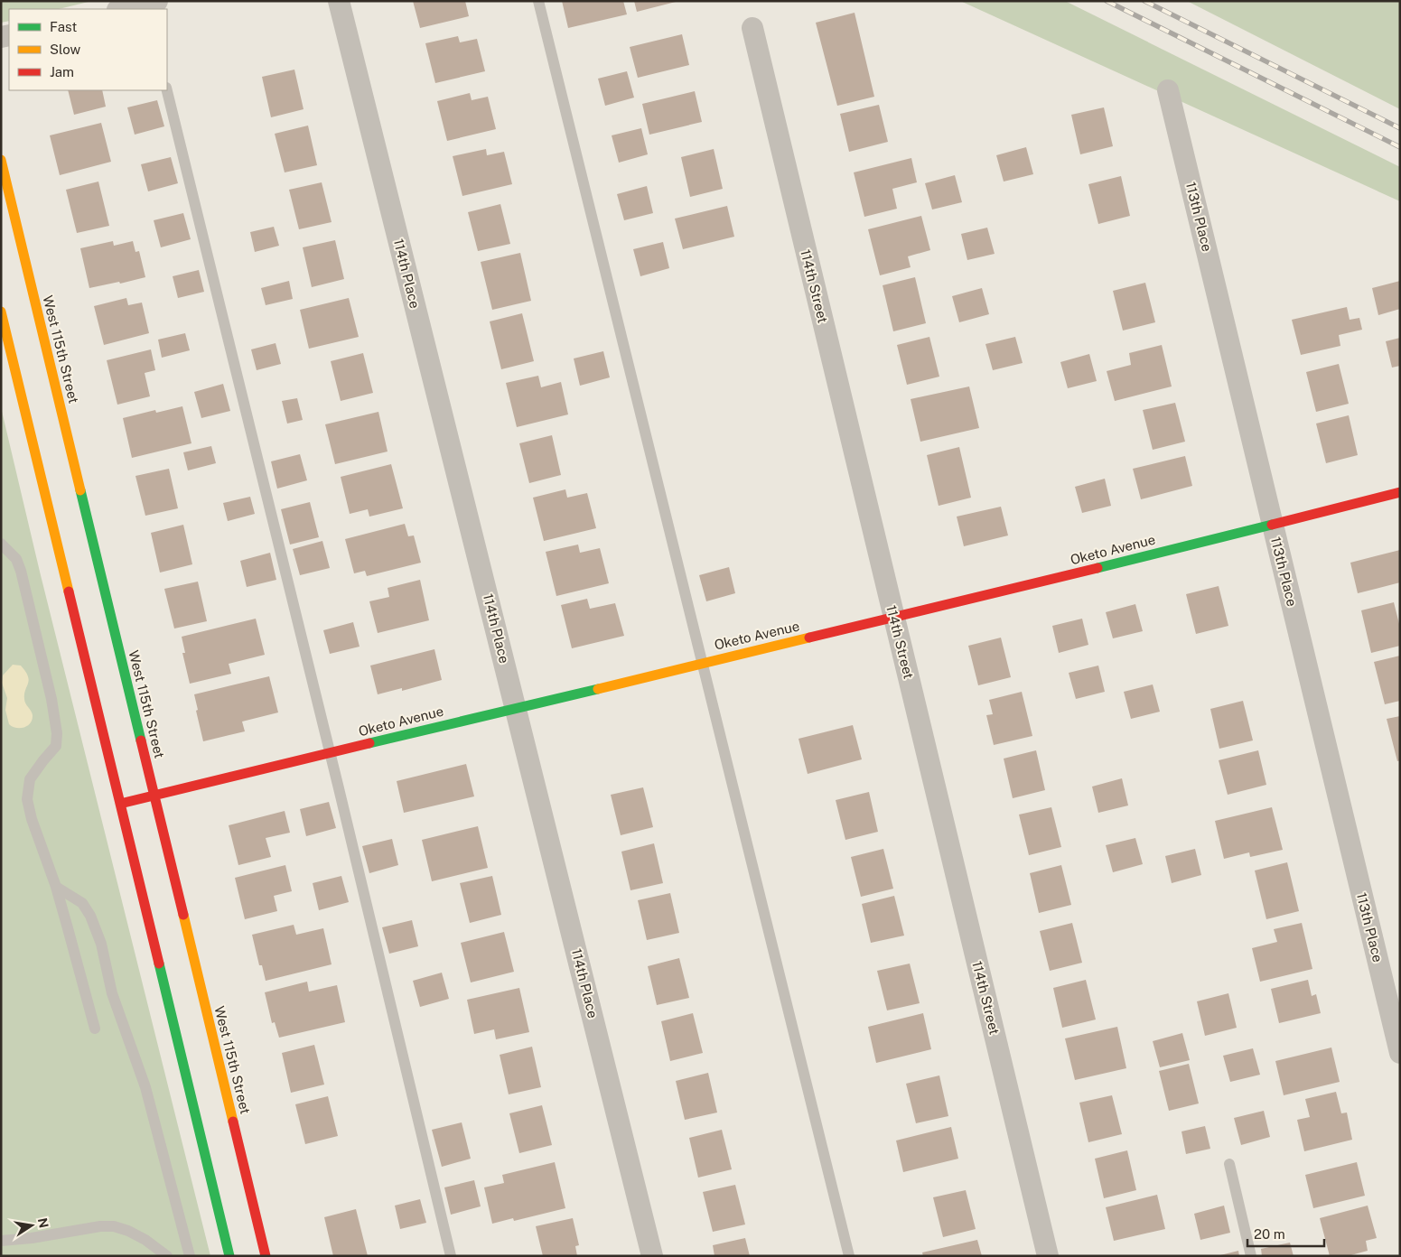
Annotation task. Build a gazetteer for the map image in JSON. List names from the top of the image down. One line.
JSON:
{"streets":{"street":["113th Place","114th Place","114th Street","West 115th Street","Oketo Avenue"]},"crossings":[["113th Place","Oketo Avenue"],["114th Place","Oketo Avenue"],["114th Street","Oketo Avenue"],["West 115th Street","Oketo Avenue"]],"legend":["Fast","Slow","Jam"],"scale_bar":"20 m","north":"right"}
